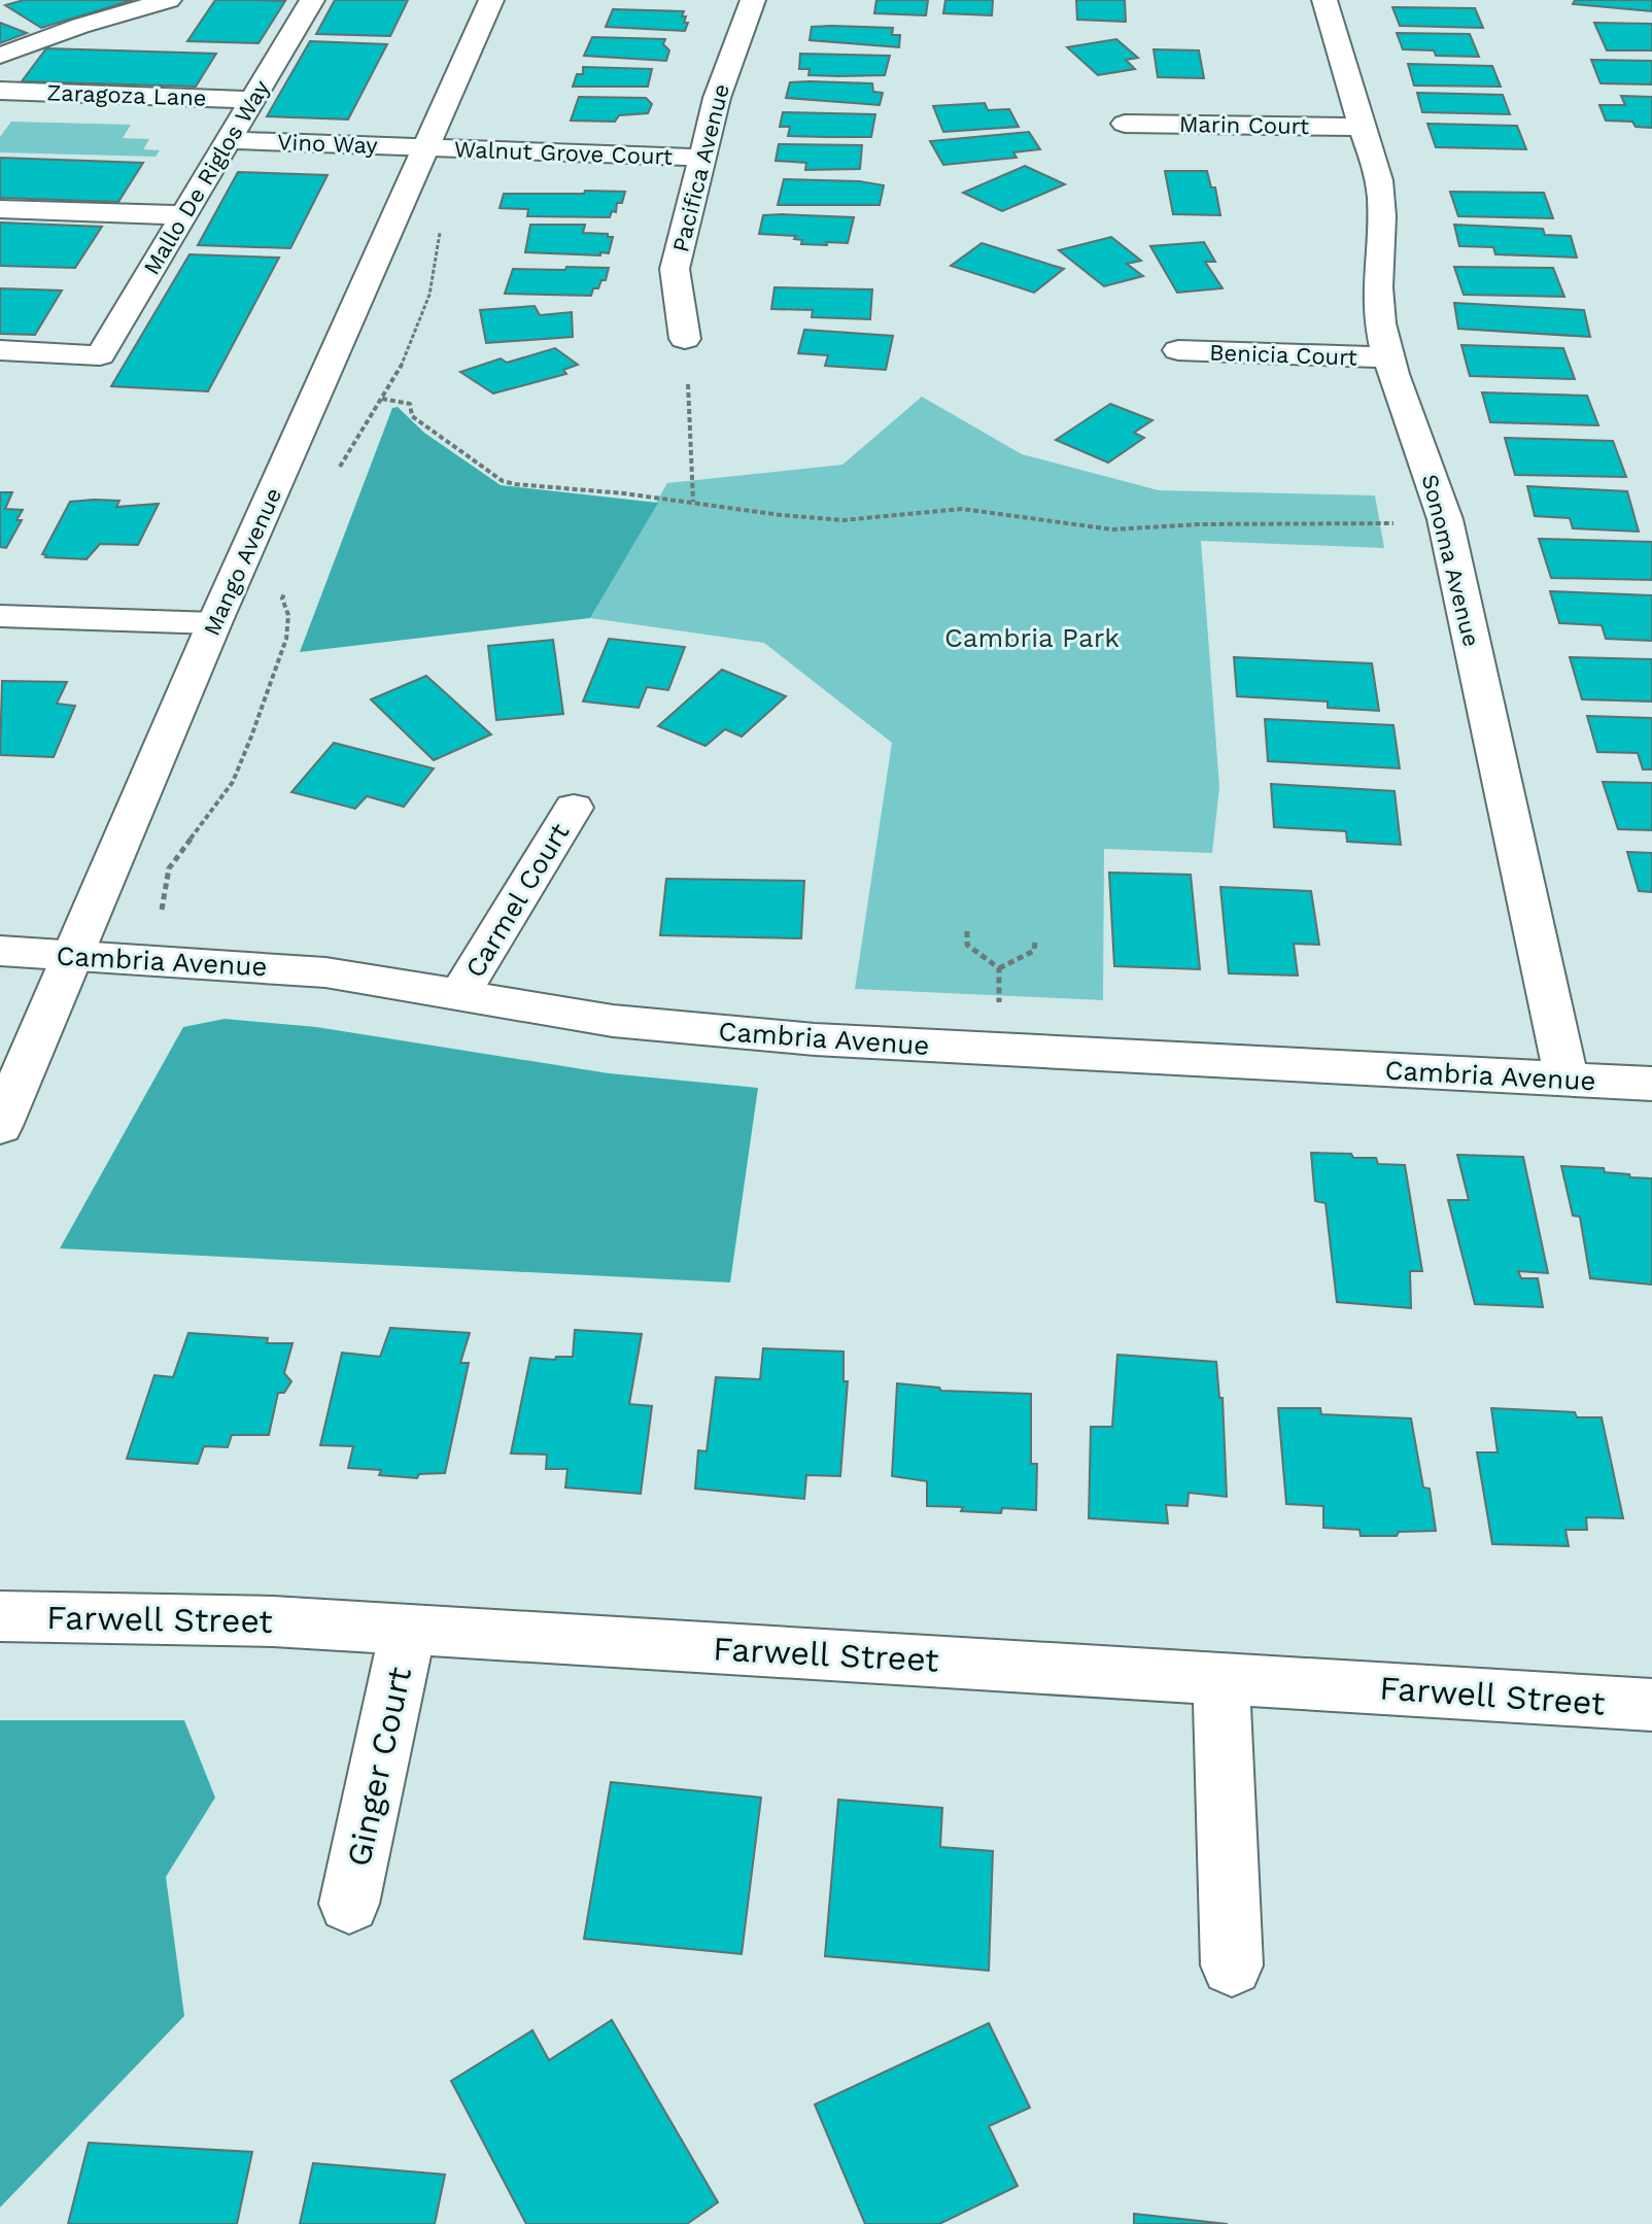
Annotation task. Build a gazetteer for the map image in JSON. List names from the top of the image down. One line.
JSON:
{"streets":{"street":["Zaragoza Lane","Marin Court","Vino Way","Walnut Grove Court","Pacifica Avenue","Mallo De Riglos Way","Benicia Court","Sonoma Avenue","Mango Avenue","Carmel Court","Cambria Avenue","Farwell Street","Ginger Court"]},"crossings":[["Zaragoza Lane","Mallo De Riglos Way"],["Marin Court","Sonoma Avenue"],["Vino Way","Walnut Grove Court"],["Vino Way","Mallo De Riglos Way"],["Vino Way","Mango Avenue"],["Walnut Grove Court","Pacifica Avenue"],["Walnut Grove Court","Mango Avenue"],["Benicia Court","Sonoma Avenue"],["Sonoma Avenue","Cambria Avenue"],["Mango Avenue","Cambria Avenue"],["Carmel Court","Cambria Avenue"],["Farwell Street","Ginger Court"]],"parks":["Cambria Park"]}
